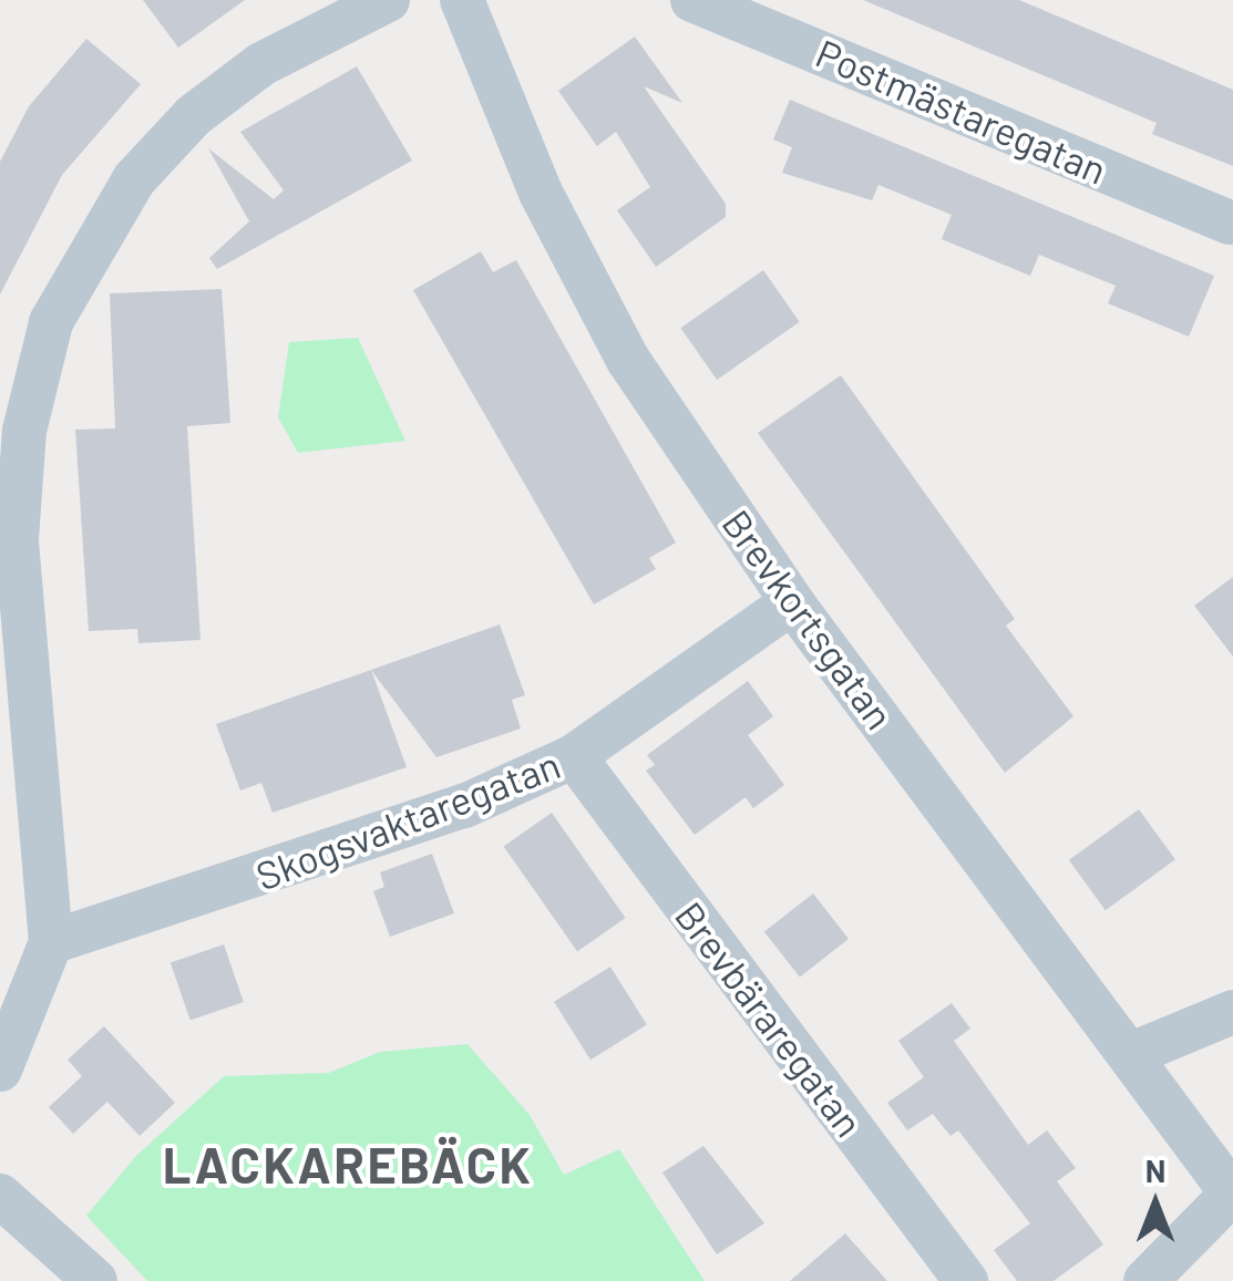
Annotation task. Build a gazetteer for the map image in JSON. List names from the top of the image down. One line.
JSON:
{"streets":{"street":["Postmästaregatan","Brevkortsgatan","Skogsvaktaregatan","Brevbäraregatan"]},"crossings":[["Brevkortsgatan","Skogsvaktaregatan"],["Skogsvaktaregatan","Brevbäraregatan"]],"districts":["LACKAREBÄCK"],"north":"top"}
